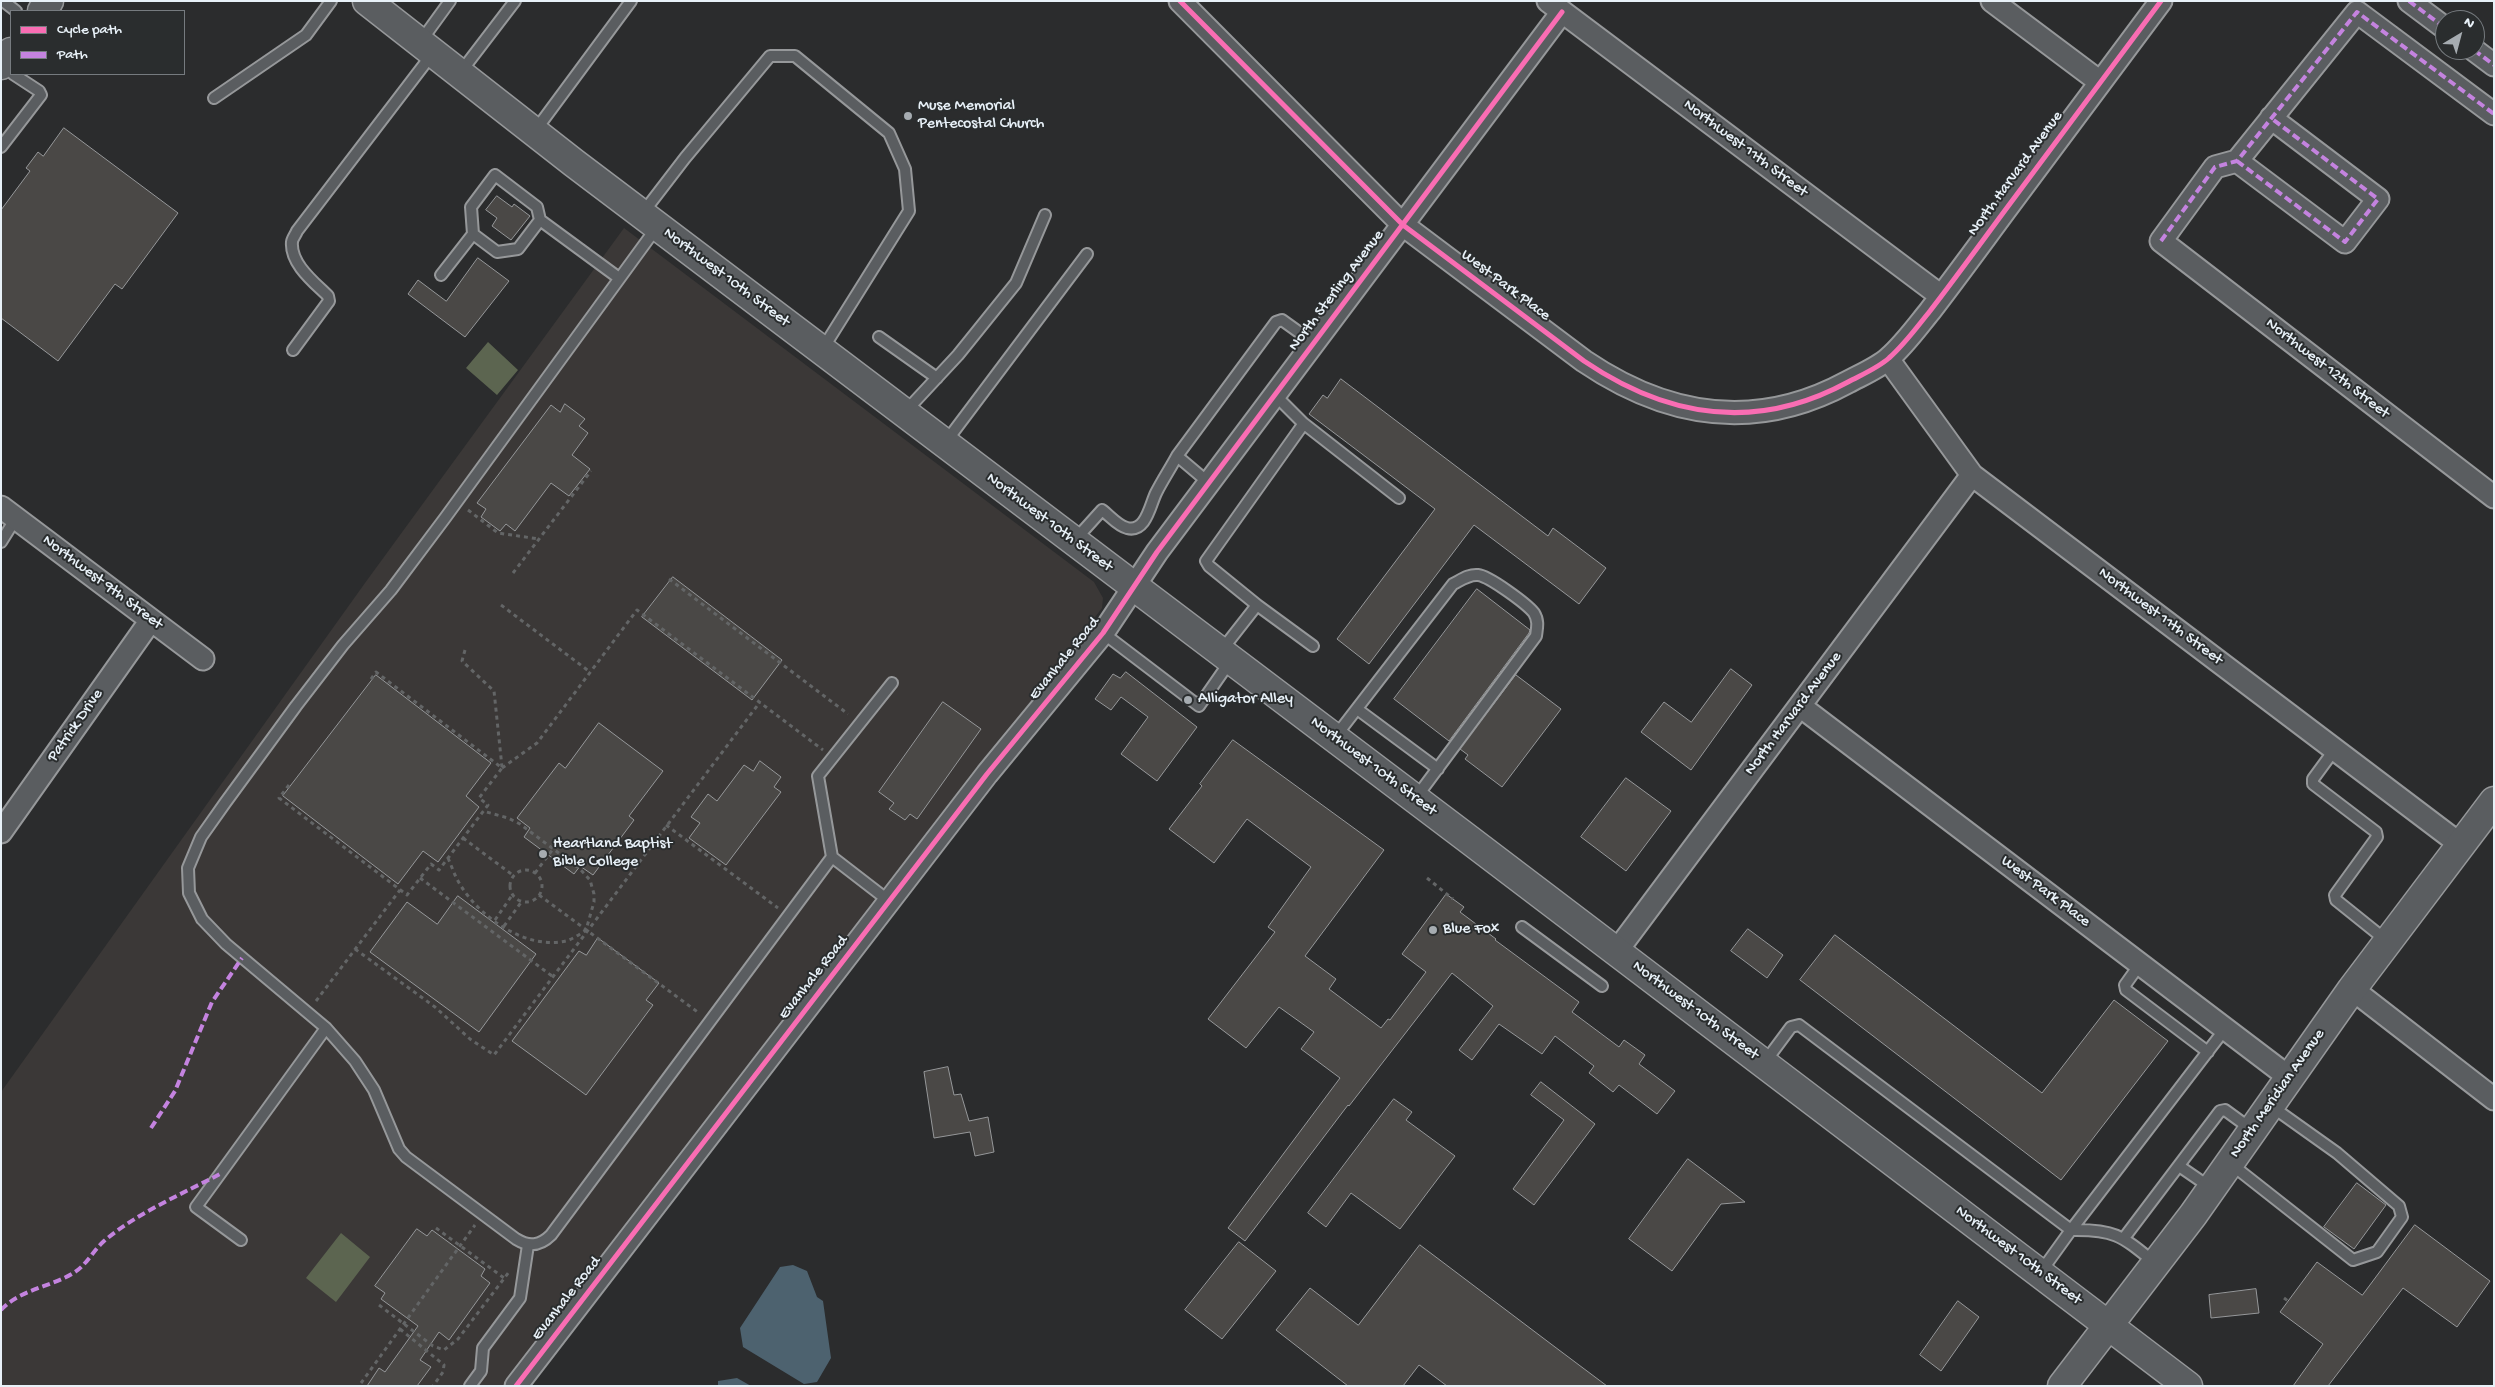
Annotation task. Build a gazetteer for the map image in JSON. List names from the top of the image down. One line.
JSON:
{"streets":{"main road":["Northwest 10th Street","North Meridian Avenue"],"street":["Northwest 11th Street","North Harvard Avenue","West Park Place","North Sterling Avenue","Northwest 12th Street","Northwest 9th Street","Evanhale Road","Patrick Drive"]},"crossings":[["Northwest 11th Street","North Harvard Avenue"],["Northwest 11th Street","West Park Place"],["Northwest 11th Street","North Sterling Avenue"],["Northwest 11th Street","North Meridian Avenue"],["North Harvard Avenue","Northwest 10th Street"],["North Harvard Avenue","West Park Place"],["Northwest 10th Street","North Sterling Avenue"],["Northwest 10th Street","Evanhale Road"],["Northwest 10th Street","North Meridian Avenue"],["West Park Place","North Sterling Avenue"],["West Park Place","North Meridian Avenue"],["North Sterling Avenue","Evanhale Road"],["Northwest 9th Street","Patrick Drive"]],"places":["Muse Memorial Pentecostal Church","Alligator Alley","Heartland Baptist Bible College","Blue Fox"],"legend":["Cycle path","Path"],"north":"top right"}
